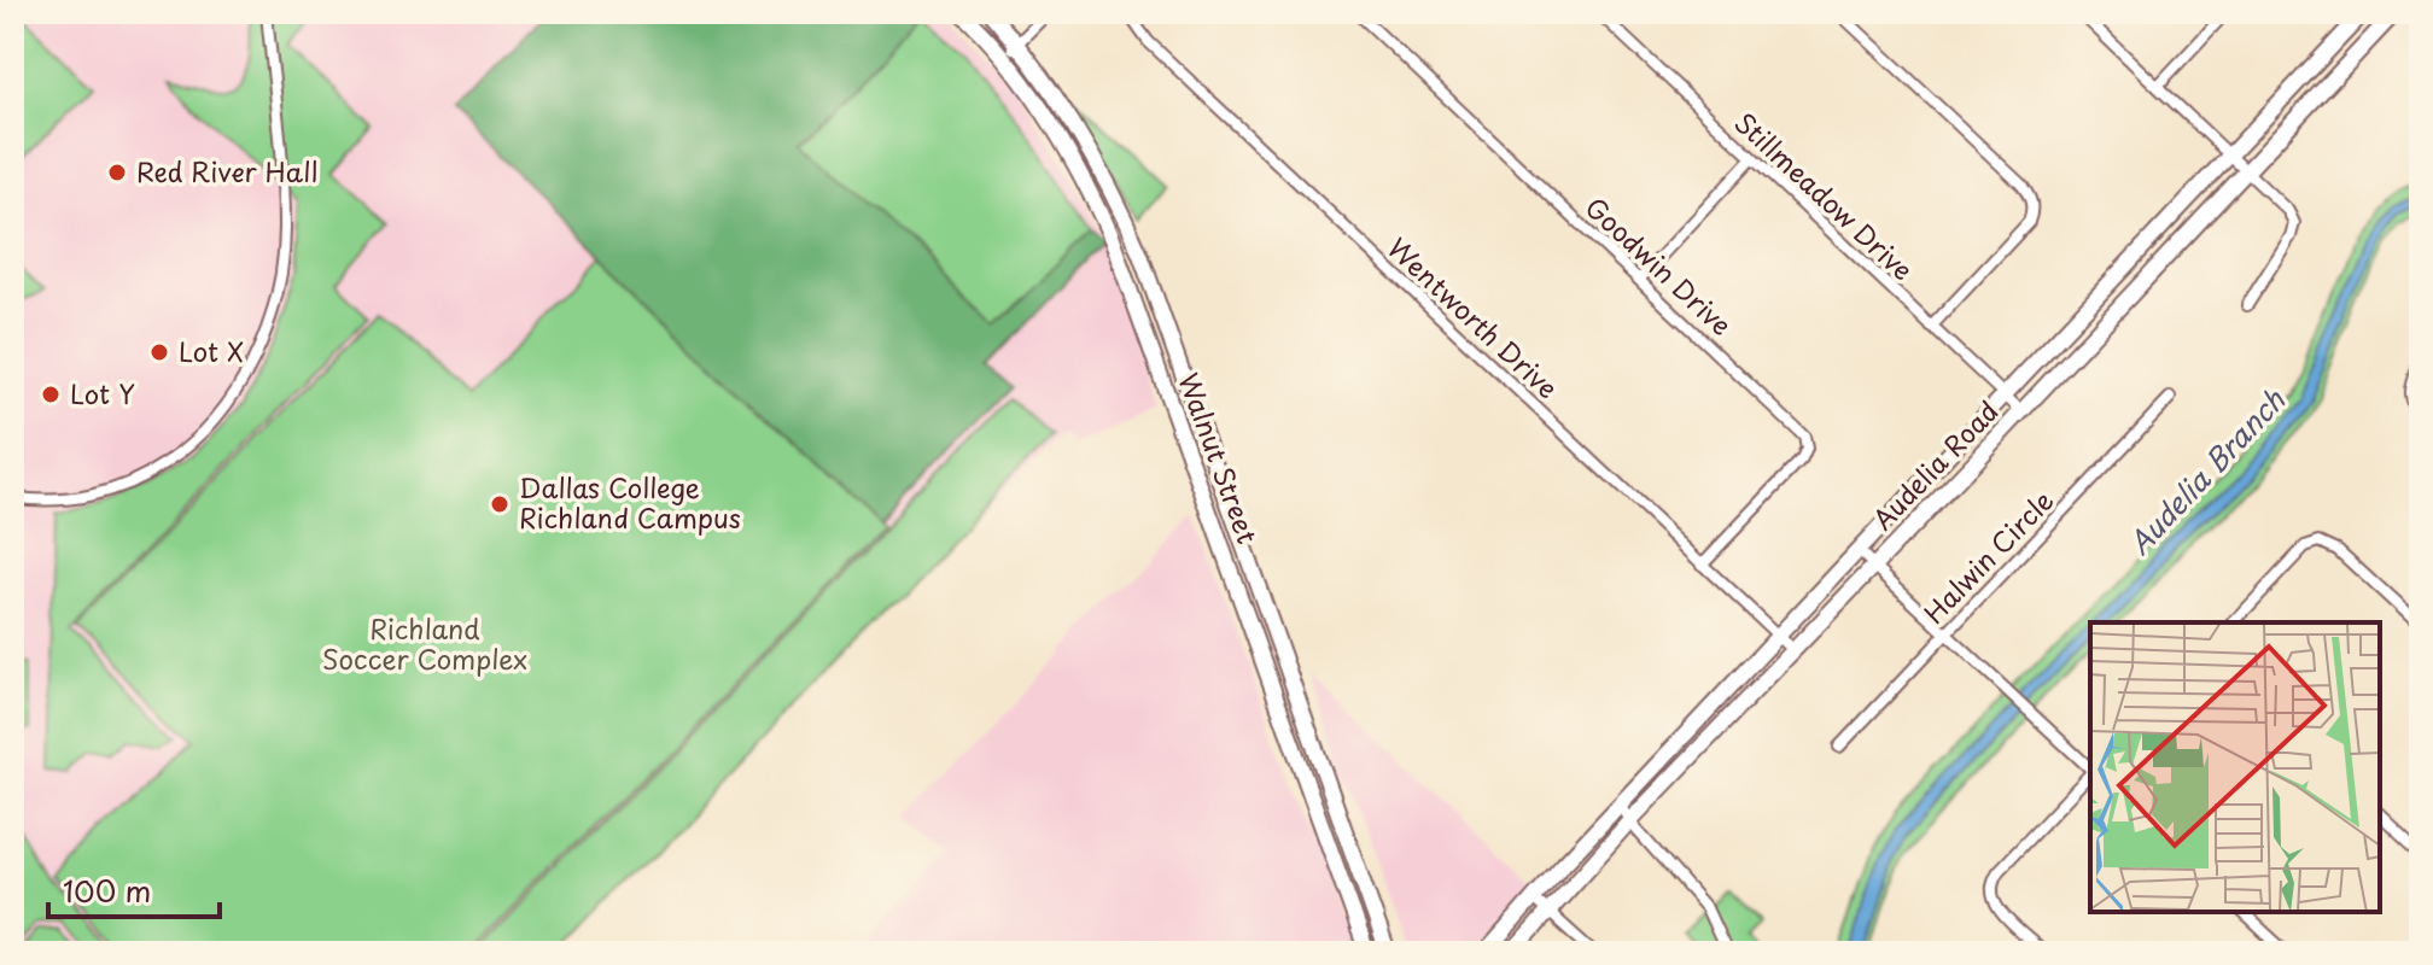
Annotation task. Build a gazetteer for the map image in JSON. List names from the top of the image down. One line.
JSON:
{"streets":{"main road":["Walnut Street","Audelia Road"],"street":["Stillmeadow Drive","Goodwin Drive","Wentworth Drive","Halwin Circle"]},"crossings":[["Stillmeadow Drive","Audelia Road"],["Goodwin Drive","Wentworth Drive"],["Wentworth Drive","Audelia Road"]],"water":["Audelia Branch"],"parks":["Richland Soccer Complex"],"places":["Red River Hall","Lot X","Lot Y","Dallas College Richland Campus"],"scale_bar":"100 m"}
